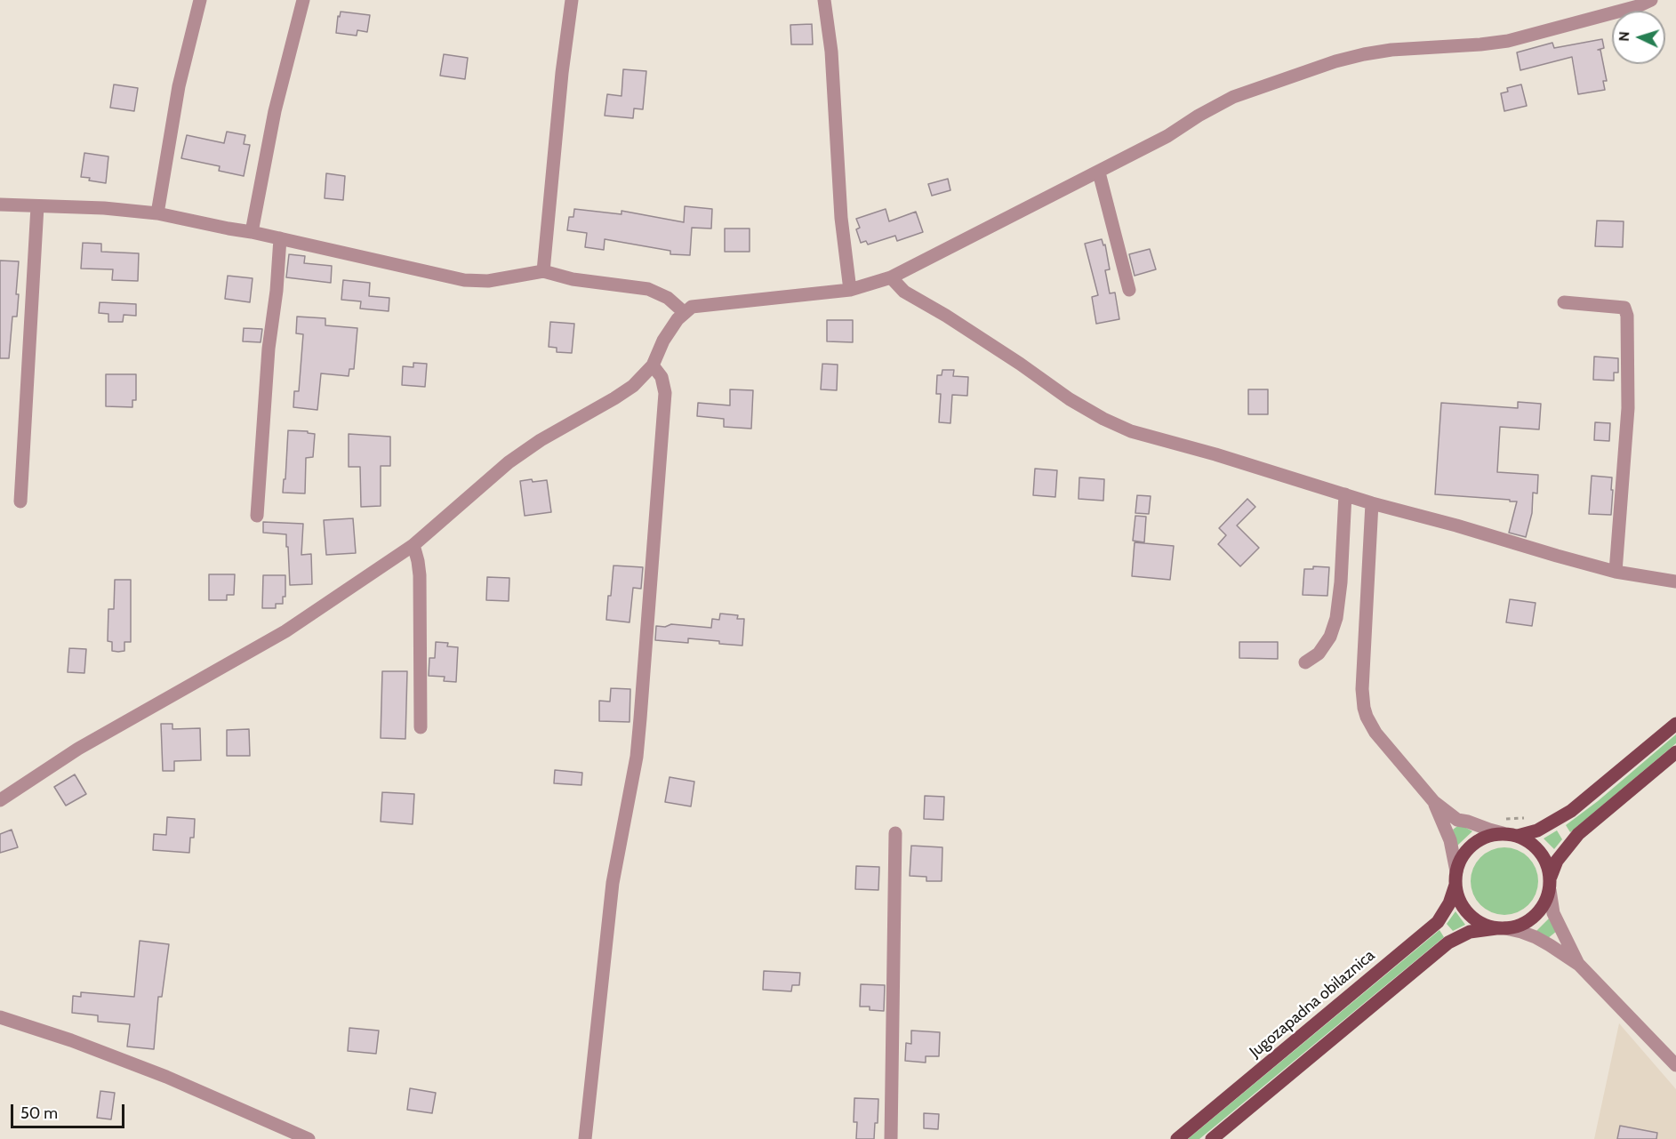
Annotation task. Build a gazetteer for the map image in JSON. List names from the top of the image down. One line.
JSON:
{"streets":{"main road":["Jugozapadna obilaznica"]},"scale_bar":"50 m","north":"left"}
